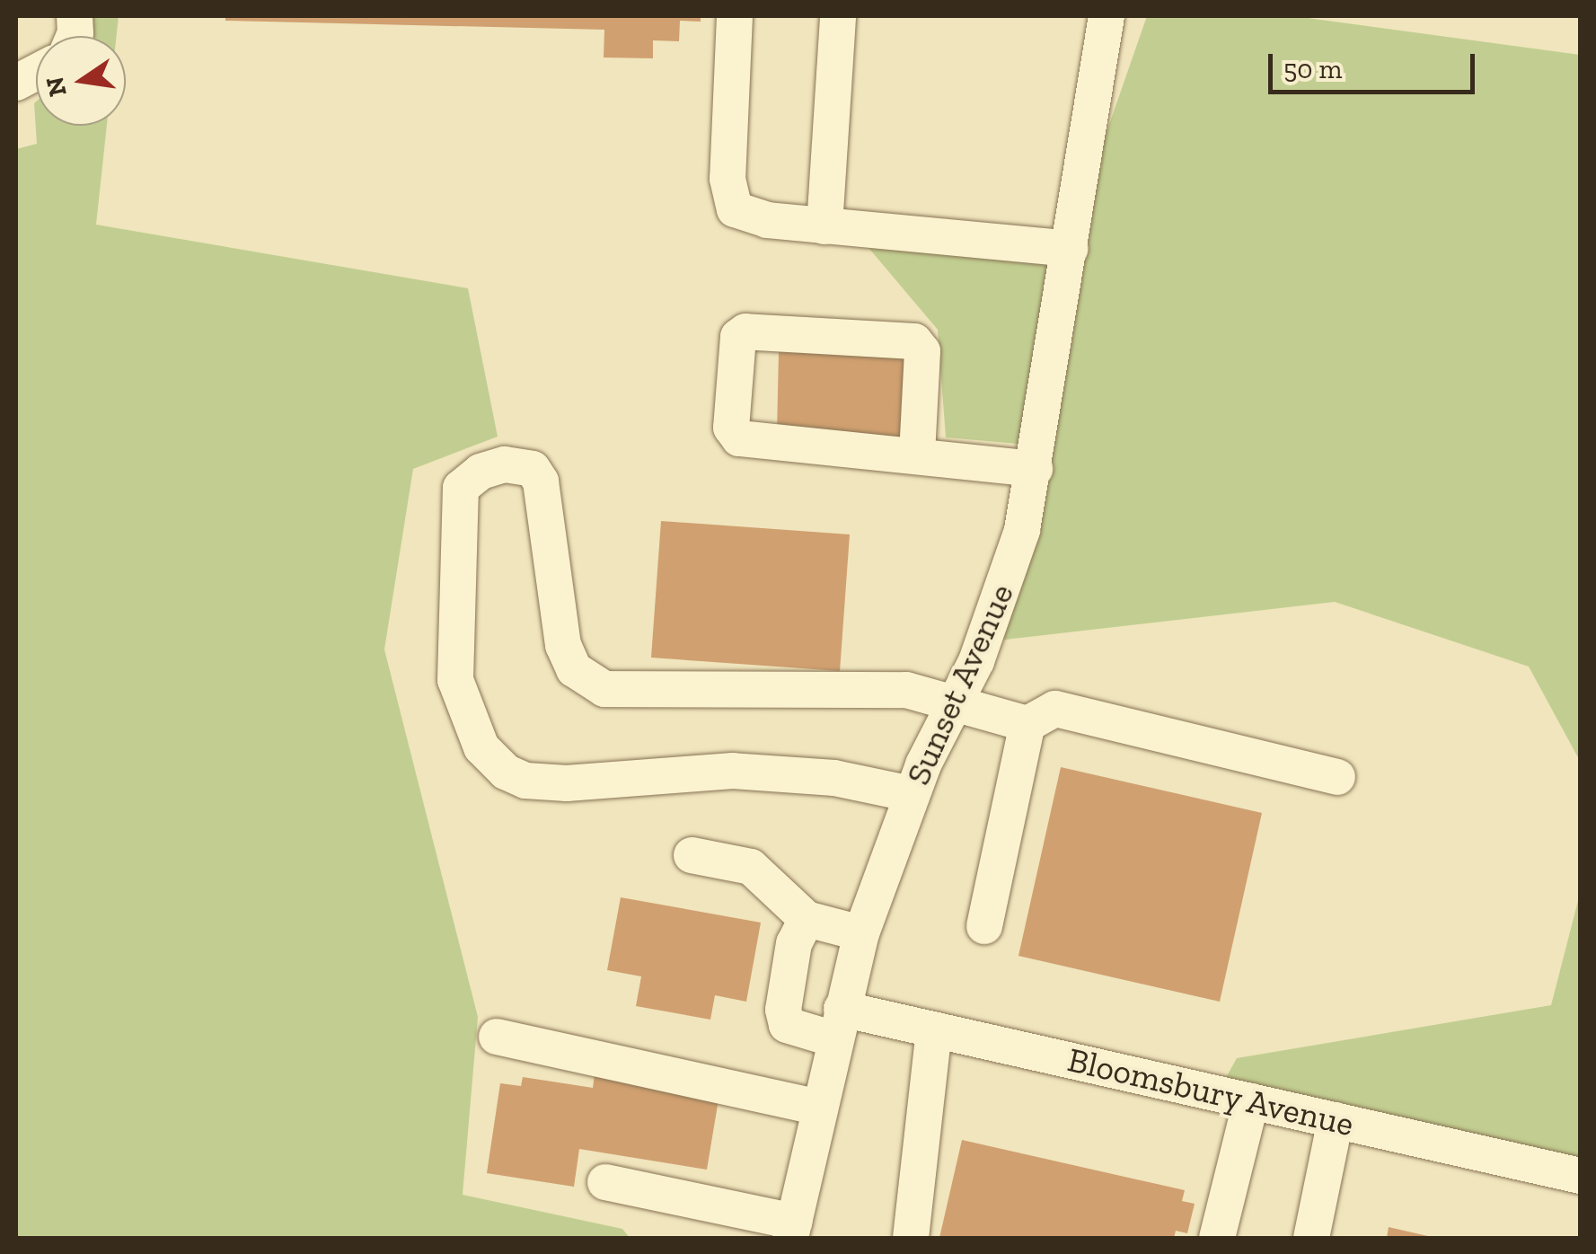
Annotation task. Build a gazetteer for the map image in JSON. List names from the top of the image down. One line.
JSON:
{"streets":{"street":["Sunset Avenue","Bloomsbury Avenue"]},"crossings":[["Sunset Avenue","Bloomsbury Avenue"]],"scale_bar":"50 m","north":"left"}
